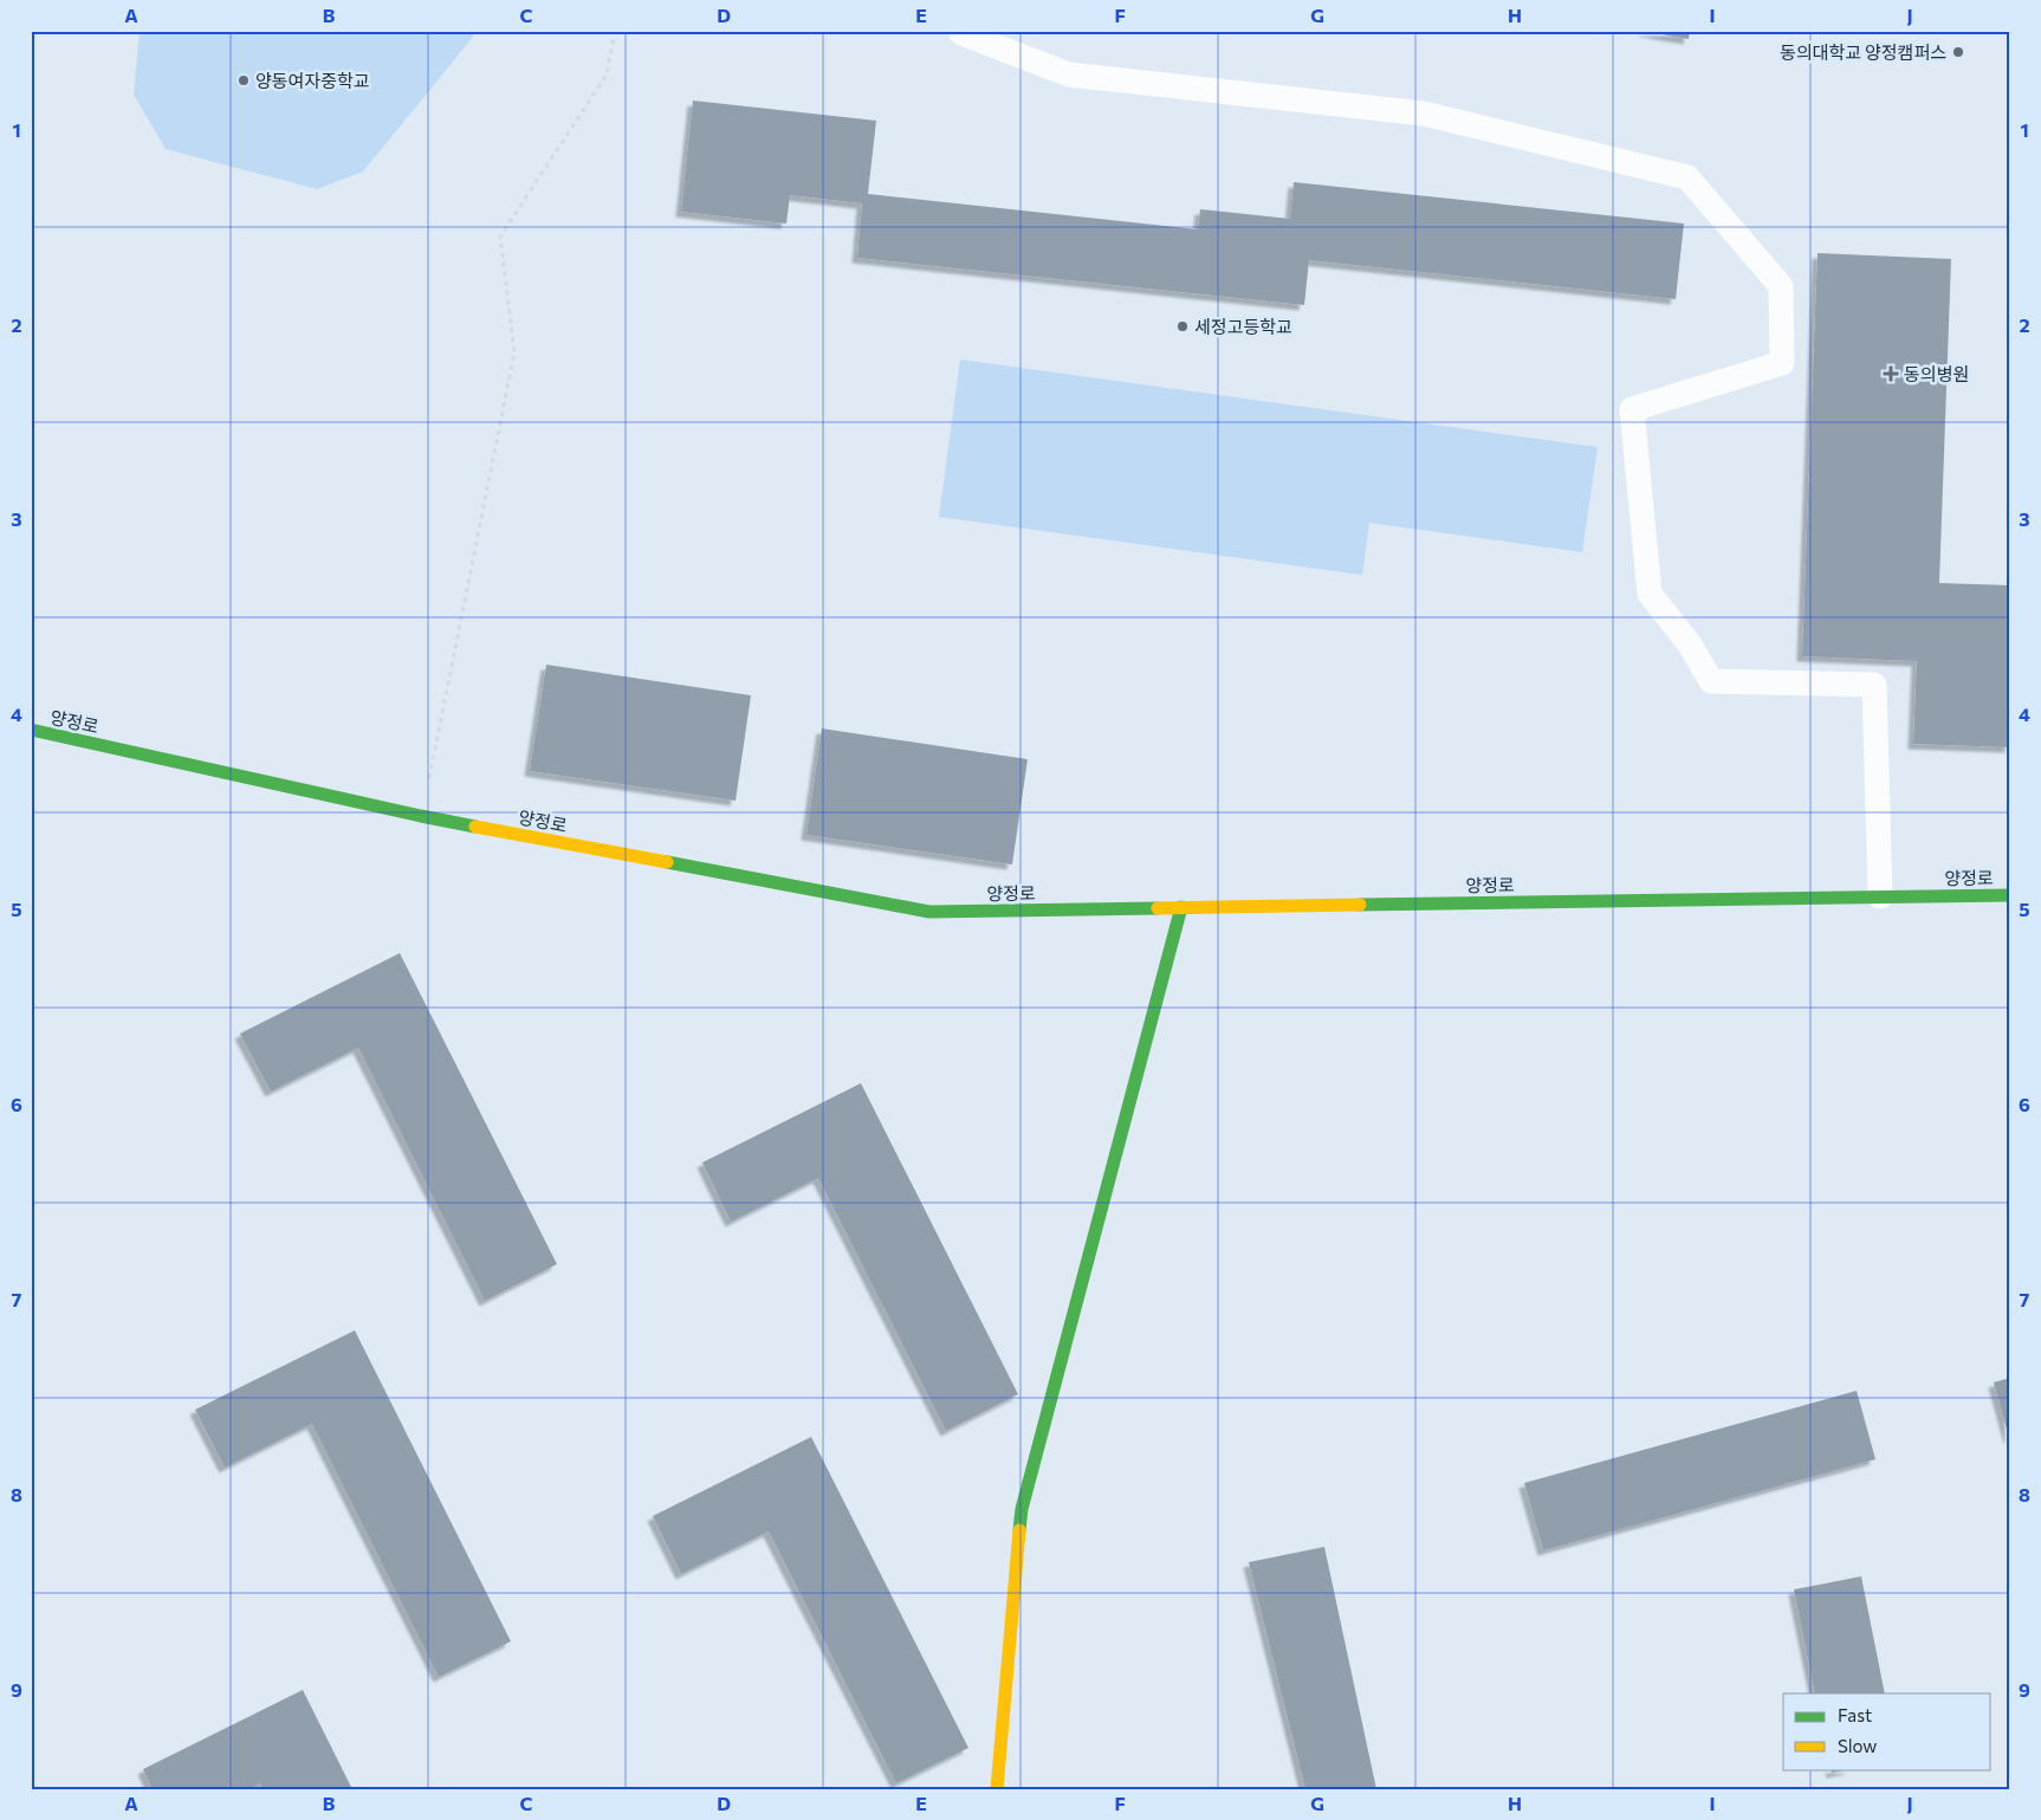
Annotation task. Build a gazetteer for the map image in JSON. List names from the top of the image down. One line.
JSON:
{"streets":{"street":["양정로"]},"places":{"other":["동의대학교 양정캠퍼스","양동여자중학교","세정고등학교"],"health":["동의병원"]},"legend":["Fast","Slow"],"grid":{"columns":["A","B","C","D","E","F","G","H","I","J"],"rows":["1","2","3","4","5","6","7","8","9"]}}
